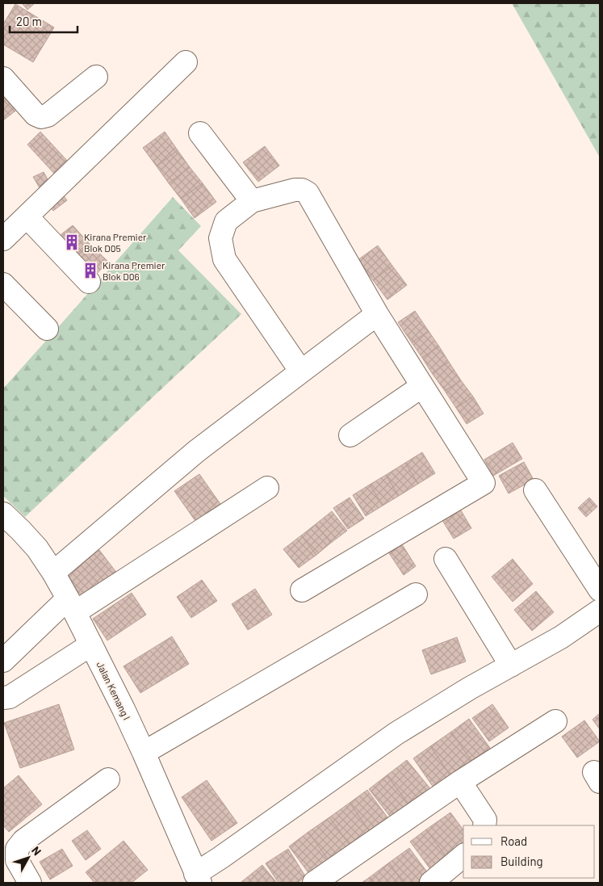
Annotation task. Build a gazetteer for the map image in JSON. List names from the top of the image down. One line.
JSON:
{"streets":{"street":["Jalan Kemang I"]},"places":{"building":["Kirana Premier Blok D05","Kirana Premier Blok D06"]},"legend":["Road","Building"],"scale_bar":"20 m","north":"top right"}
